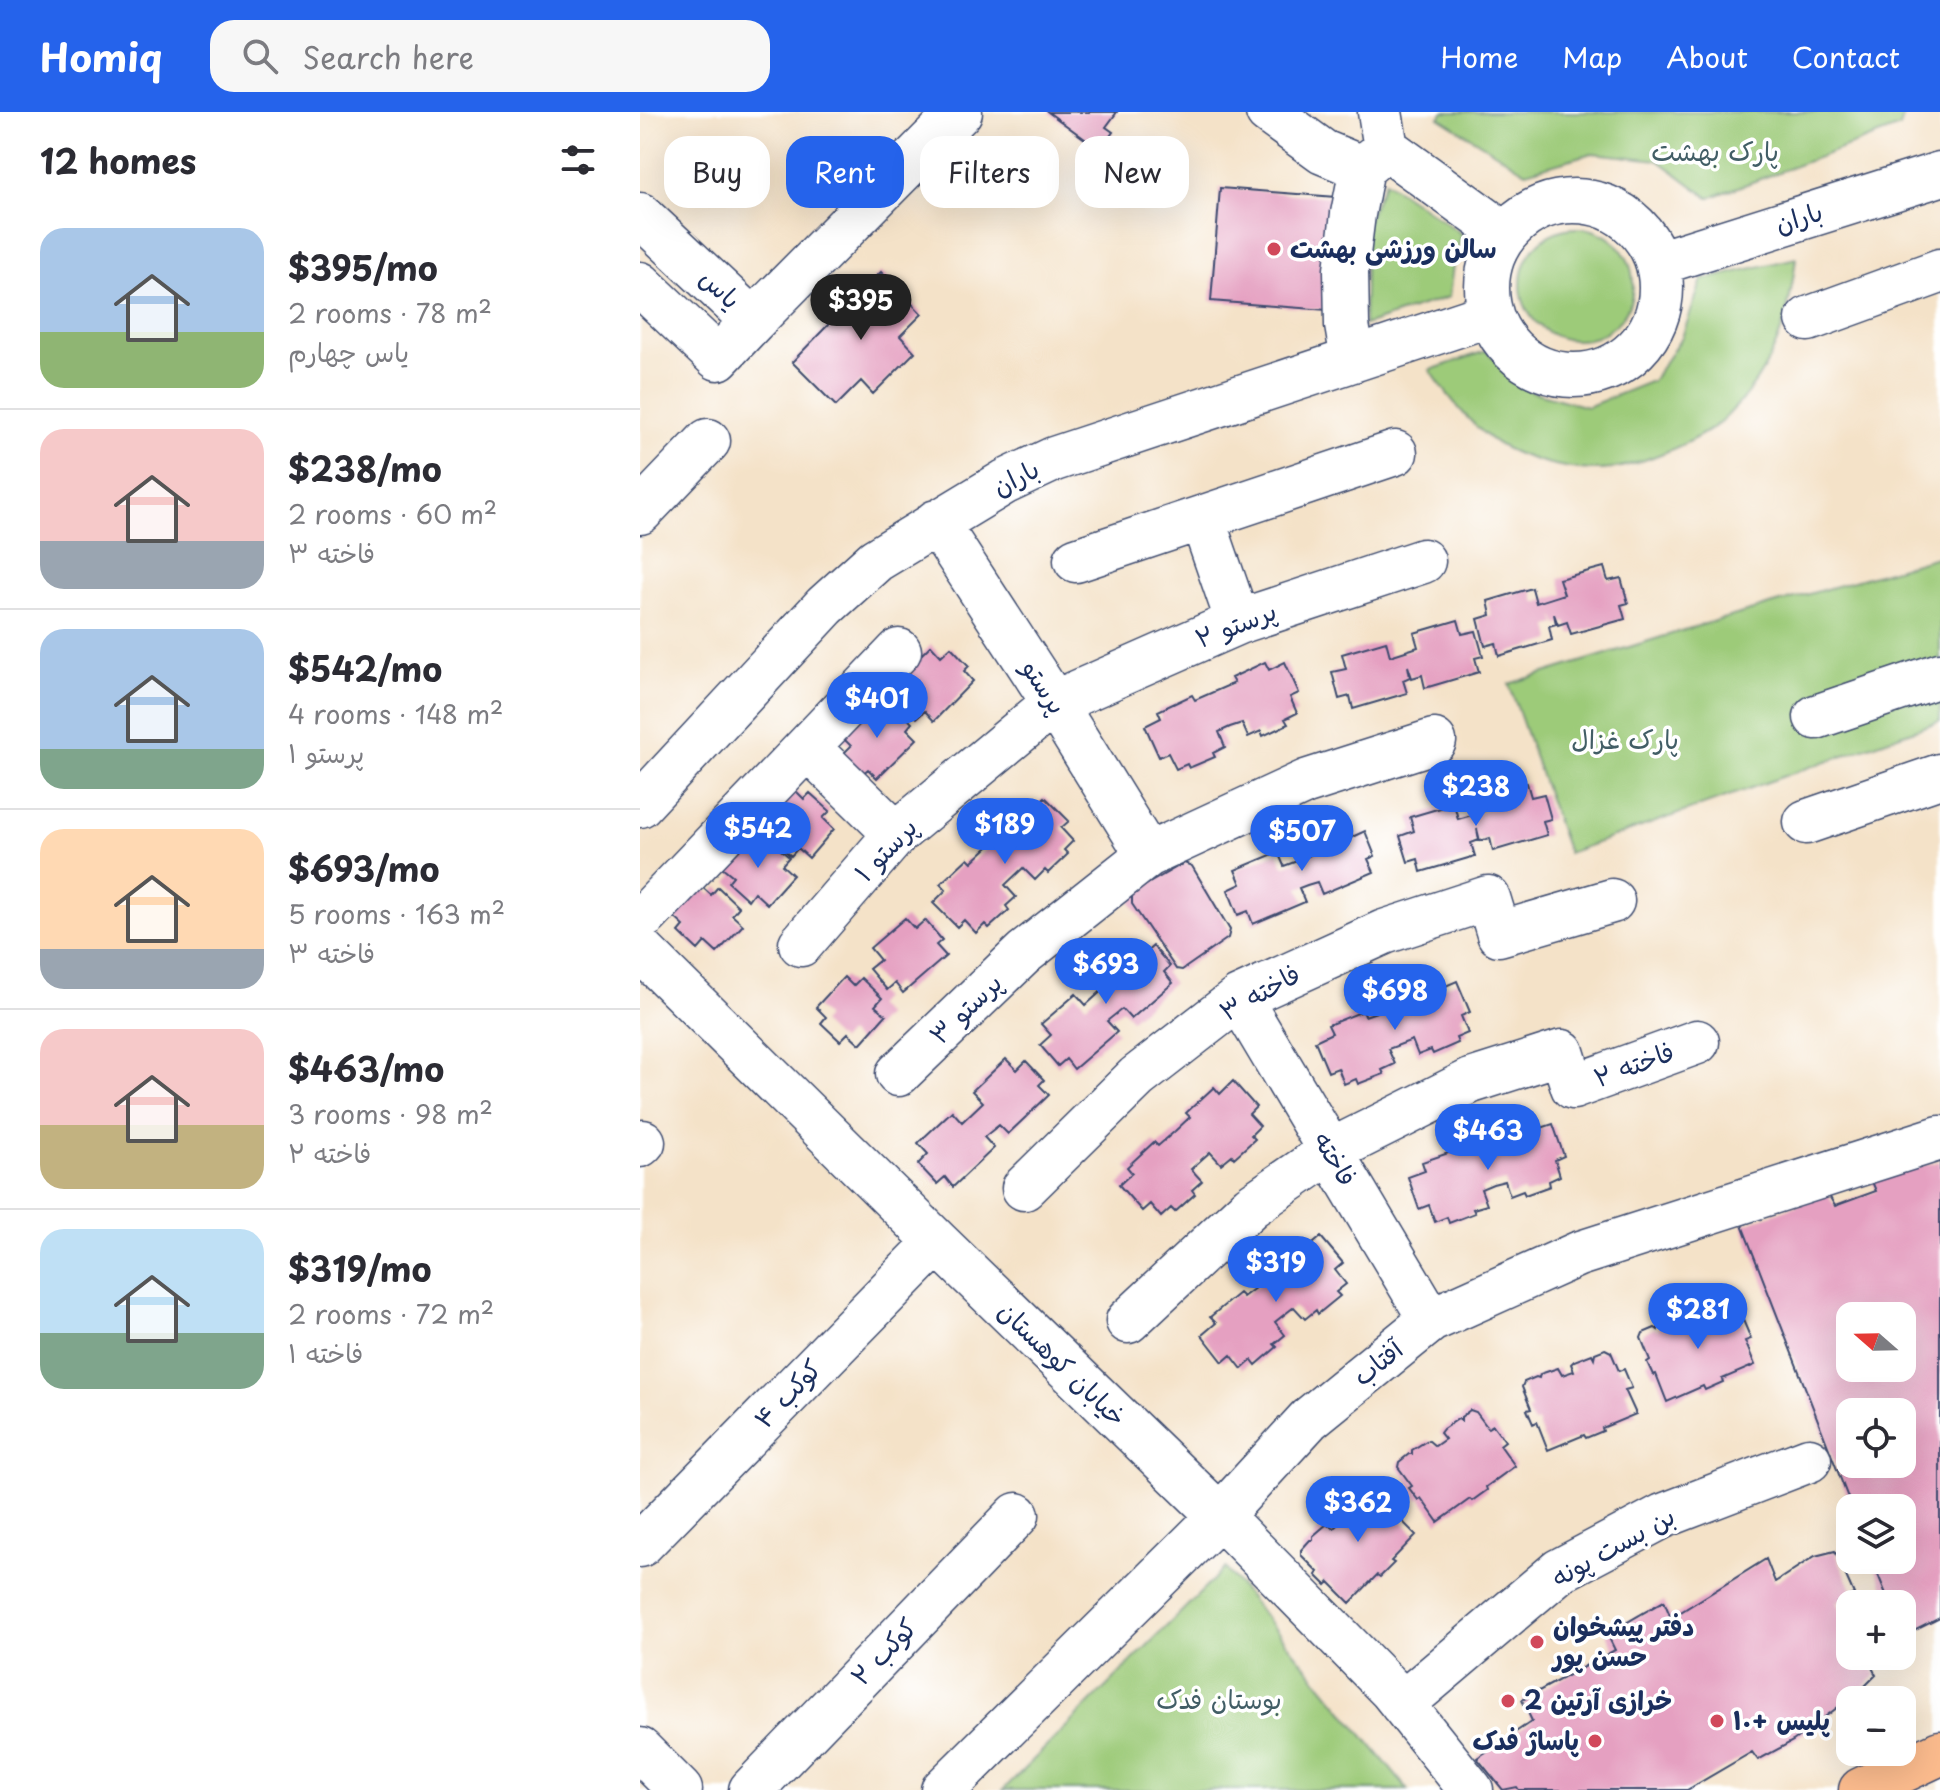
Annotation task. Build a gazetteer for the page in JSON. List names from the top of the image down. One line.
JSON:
{"streets":{"street":["باران","یاس","پرستو ۲","پرستو","پرستو ۱","فاخته ۳","پرستو ۳","فاخته ۲","فاخته","آفتاب","خیابان کوهستان","کوکب ۴","بن بست پونه","کوکب ۲"]},"crossings":[["باران","پرستو"],["پرستو ۲","پرستو"],["پرستو ۲","پرستو ۱"],["پرستو","پرستو ۱"],["پرستو","پرستو ۳"],["فاخته ۳","فاخته"],["فاخته ۲","فاخته"],["فاخته","آفتاب"],["آفتاب","خیابان کوهستان"],["خیابان کوهستان","کوکب ۴"],["خیابان کوهستان","بن بست پونه"]],"parks":["پارک بهشت","پارک غزال","بوستان فدک"],"places":["سالن ورزشی بهشت","دفتر پیشخوان حسن پور","خرازی آرتین 2","پلیس +۱۰","پاساژ فدک"],"north":"left","page":{"header":"Homiq","search":"Search here","nav":["Home","Map","About","Contact"],"heading":"12 homes","chip":["Buy","Rent","Filters","New"],"list":[{"name":"$395/mo","note":"2 rooms · 78 m² · یاس چهارم"},{"name":"$238/mo","note":"2 rooms · 60 m² · فاخته ۳"},{"name":"$542/mo","note":"4 rooms · 148 m² · پرستو ۱"},{"name":"$693/mo","note":"5 rooms · 163 m² · فاخته ۳"},{"name":"$463/mo","note":"3 rooms · 98 m² · فاخته ۲"},{"name":"$319/mo","note":"2 rooms · 72 m² · فاخته ۱"}],"price":["$395","$401","$238","$189","$542","$507","$693","$698","$463","$319","$281","$362"],"map_buttons":["+","−"]}}
